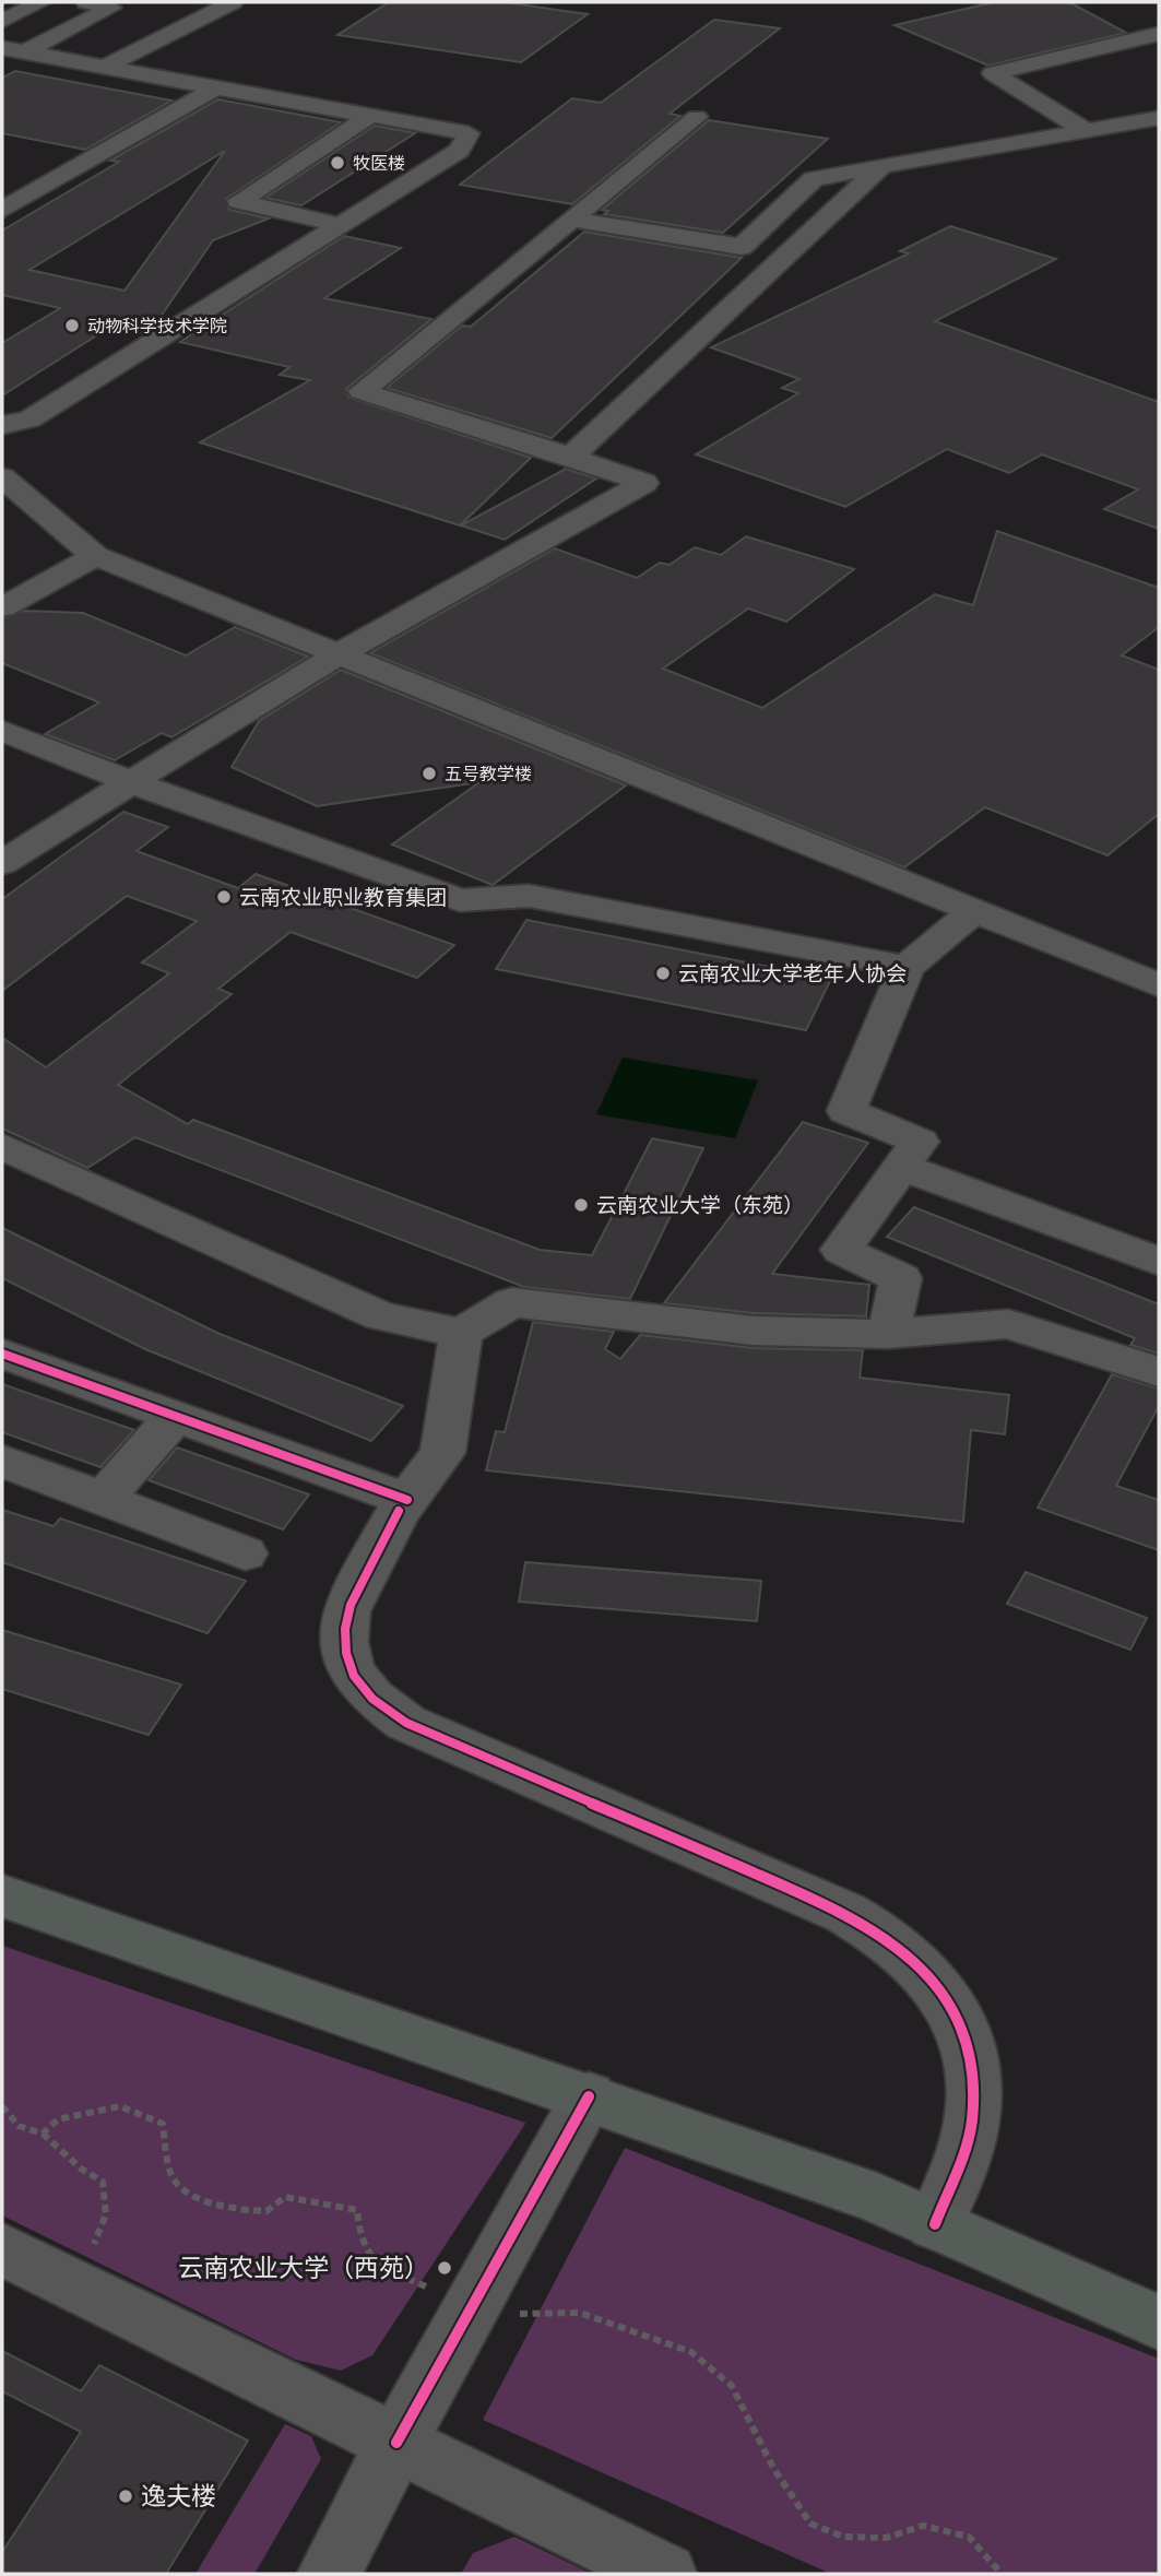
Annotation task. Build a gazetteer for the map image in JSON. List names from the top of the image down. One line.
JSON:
{"places":["牧医楼","动物科学技术学院","五号教学楼","云南农业职业教育集团","云南农业大学老年人协会","云南农业大学（东苑）","云南农业大学（西苑）","逸夫楼"]}
